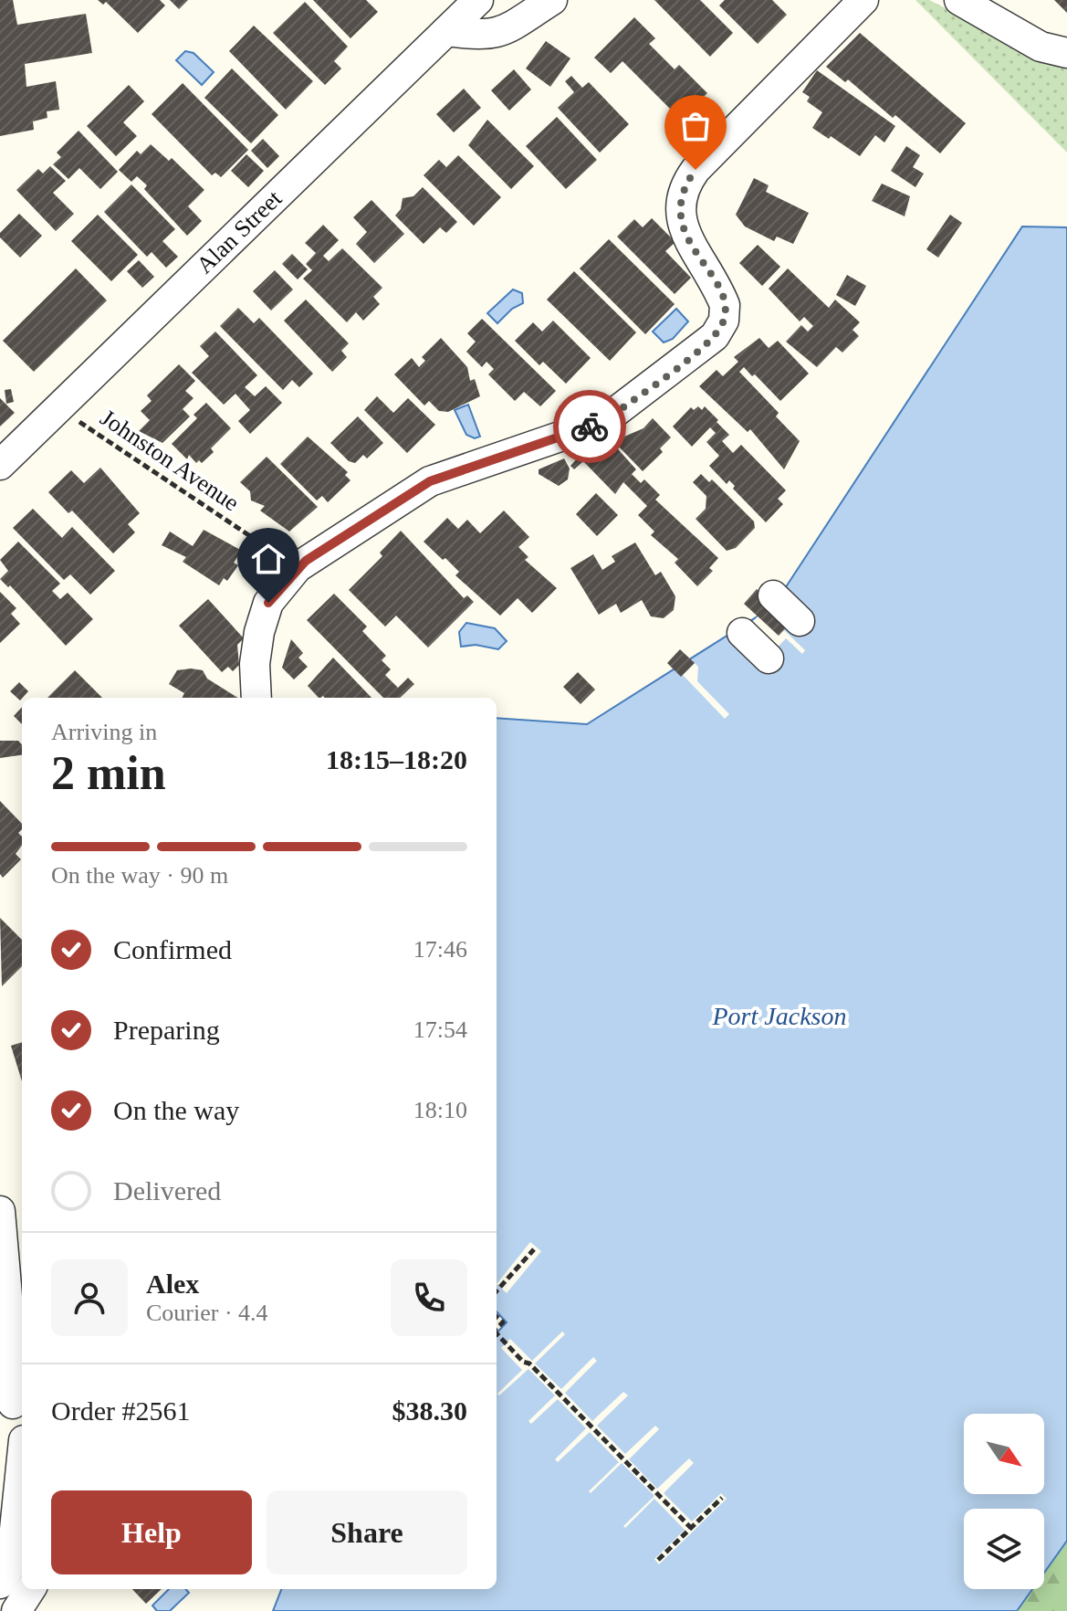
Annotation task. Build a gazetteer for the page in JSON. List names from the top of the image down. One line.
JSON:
{"streets":{"street":["Alan Street"],"path":["Johnston Avenue"]},"crossings":[["Alan Street","Johnston Avenue"]],"water":["Port Jackson"],"north":"bottom right","page":{"heading":["2 min","Arriving in","18:15–18:20"],"panel":["Alex","Courier · 4.4","Order #2561","$38.30"],"bar":"On the way · 90 m","list":[["Confirmed","17:46"],["Preparing","17:54"],["On the way","18:10"],"Delivered"],"buttons":["Help","Share"]}}
